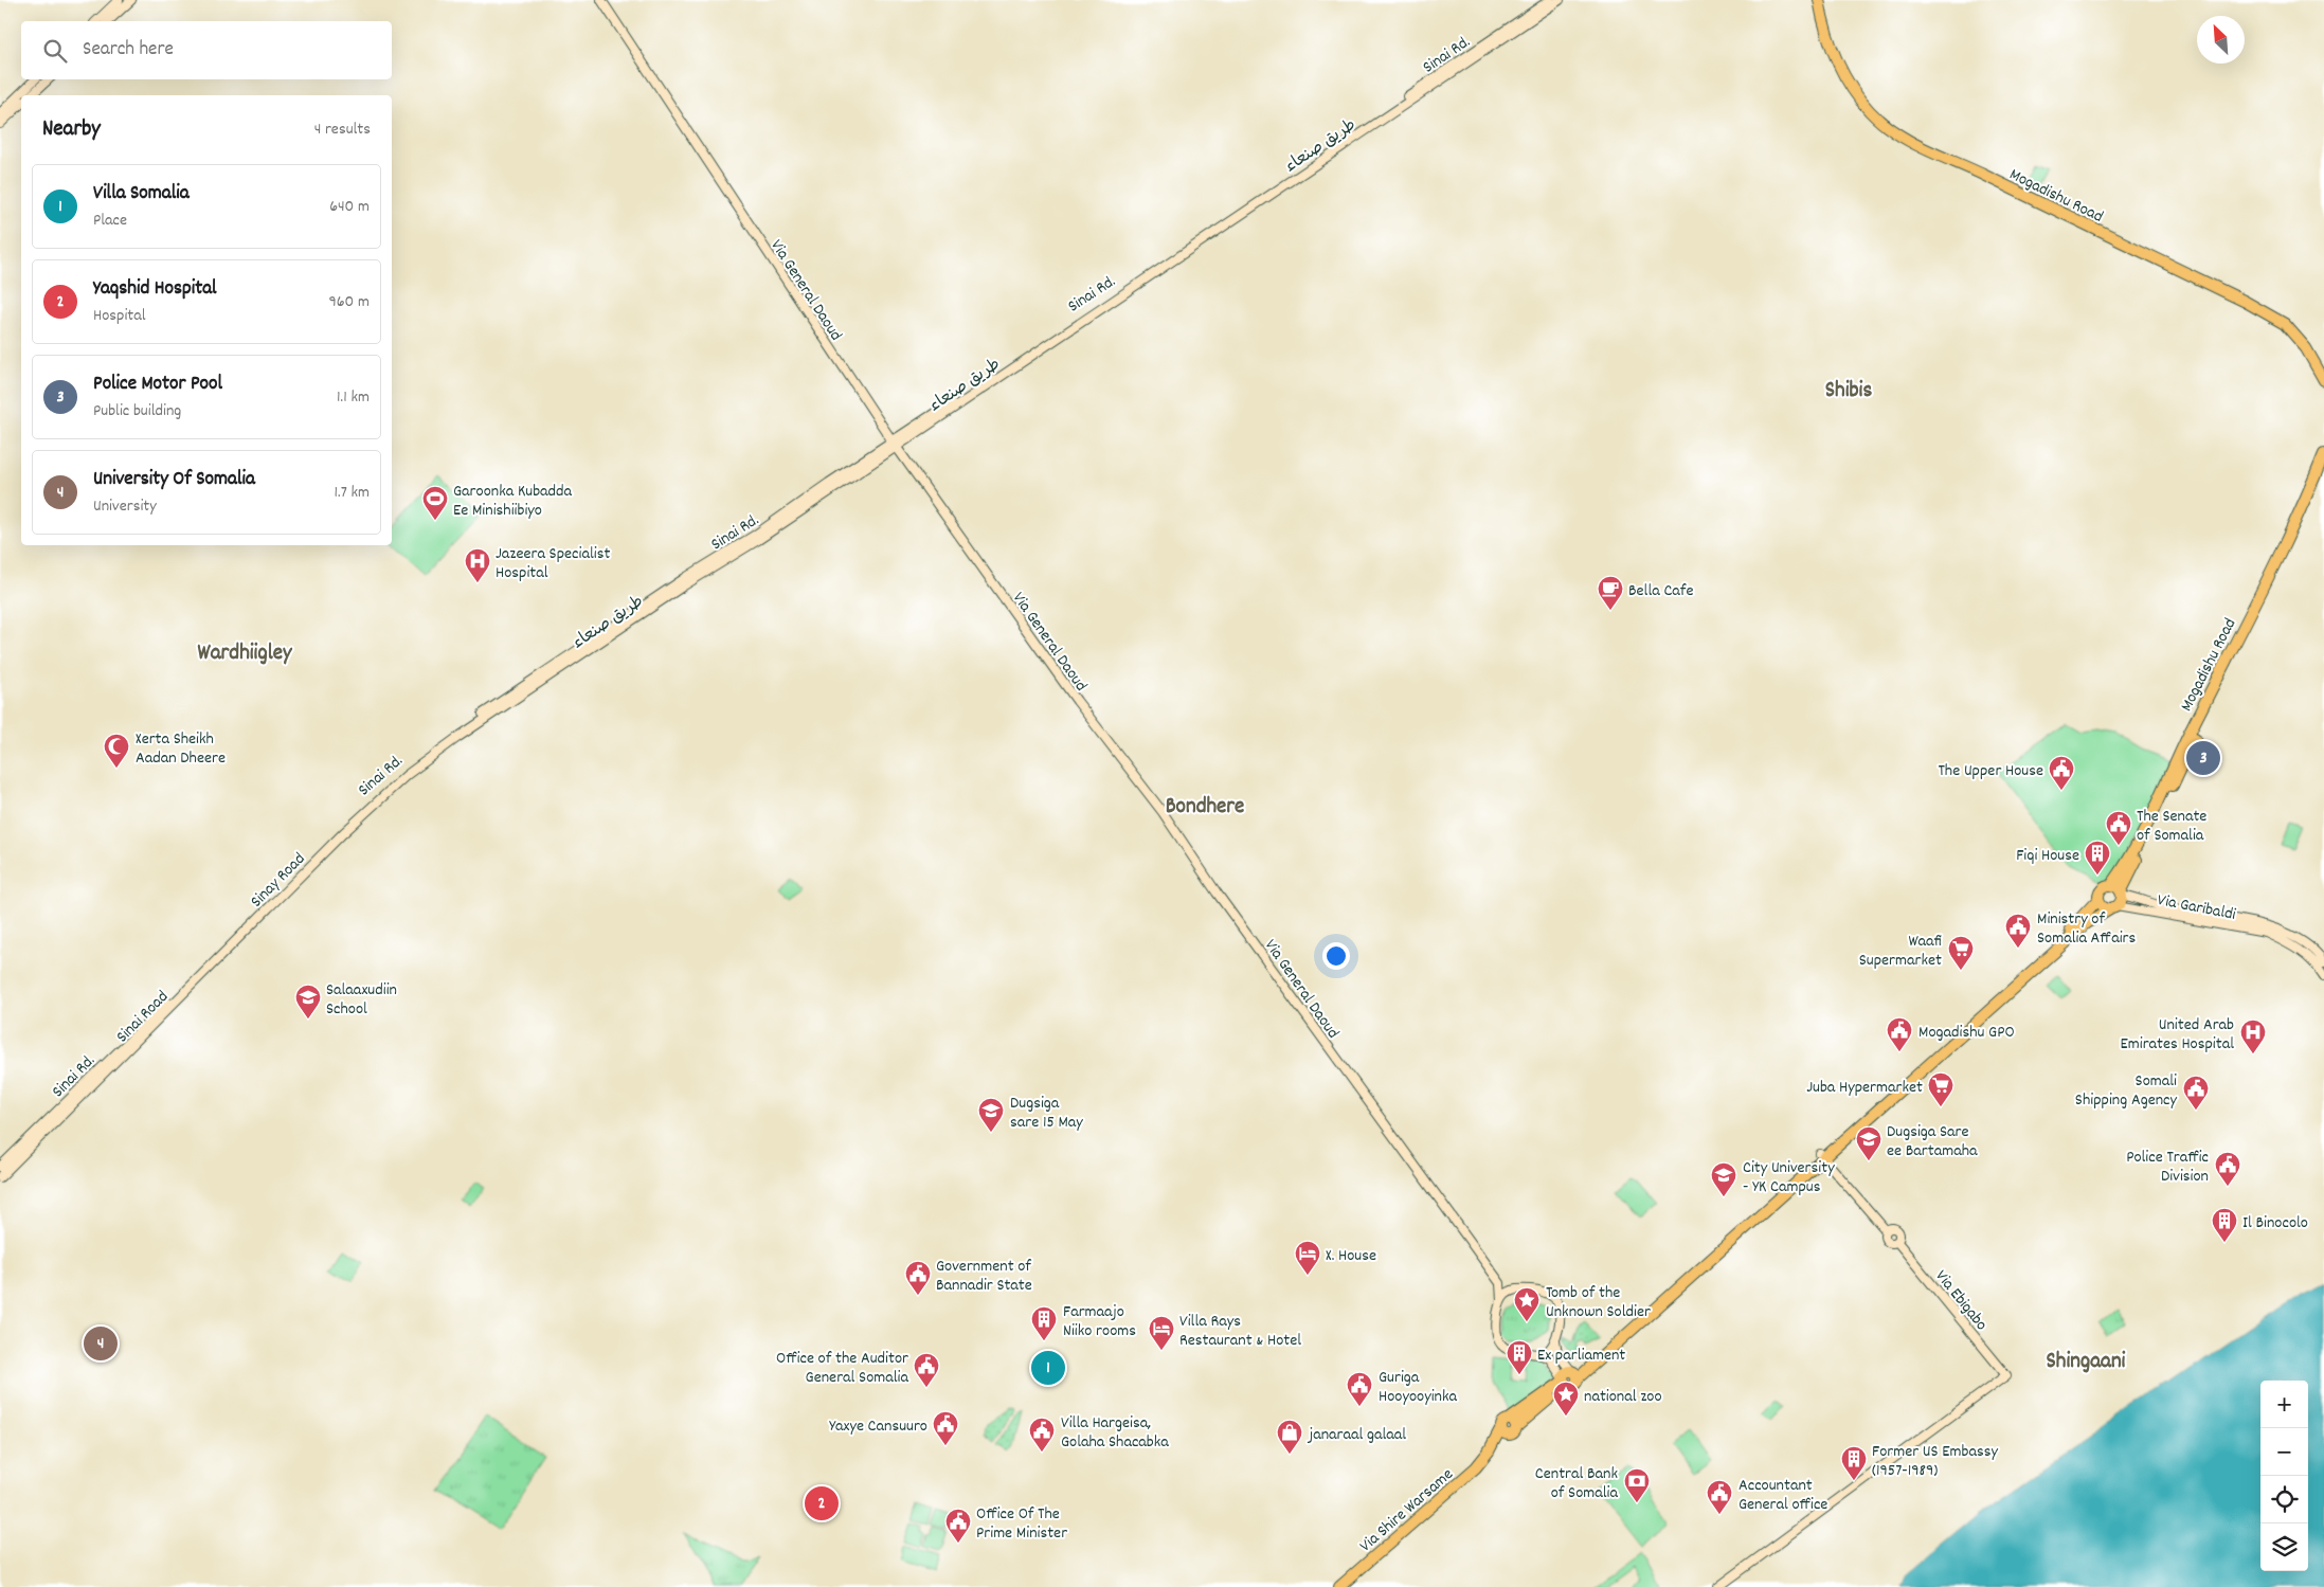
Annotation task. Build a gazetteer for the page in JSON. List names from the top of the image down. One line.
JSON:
{"streets":{"highway":["Mogadishu Road","Via Shire Warsame"],"main road":["Sinai Rd.","طريق صنعاء","Via General Daoud","Sinay Road","Via Garibaldi","Sinai Road","Via Ebigabo"]},"crossings":[["Sinai Rd.","طريق صنعاء"],["Sinai Rd.","Via General Daoud"],["Sinai Rd.","Sinay Road"],["طريق صنعاء","Via General Daoud"],["طريق صنعاء","Sinay Road"],["Mogadishu Road","Via Garibaldi"],["Sinay Road","Sinai Road"]],"districts":["Shibis","Wardhiigley","Bondhere","Shingaani"],"places":{"sports":["Garoonka Kubadda Ee Minishiibiyo"],"hospital":["Jazeera Specialist Hospital","United Arab Emirates Hospital"],"cafe":["Bella Cafe"],"mosque":["Xerta Sheikh Aadan Dheere"],"public building":["The Upper House","The Senate of Somalia","Ministry of Somalia Affairs","Mogadishu GPO","Somali Shipping Agency","Police Traffic Division","Government of Bannadir State","Office of the Auditor General Somalia","Guriga Hooyooyinka","Yaxye Cansuuro","Villa Hargeisa, Golaha Shacabka","Accountant General office","Office Of The Prime Minister"],"building":["Fiqi House","Il Binocolo","Farmaajo Niiko rooms","Ex parliament","Former US Embassy (1957-1989)"],"supermarket":["Waafi Supermarket","Juba Hypermarket"],"school or university":["Salaaxudiin School","Dugsiga sare 15 May","Dugsiga Sare ee Bartamaha","City University - YK Campus"],"hotel":["X. House","Villa Rays Restaurant & Hotel"],"place":["Tomb of the Unknown Soldier","national zoo"],"shop":["janaraal galaal"],"bank":["Central Bank of Somalia"]},"north":"top left","page":{"search":"Search here","heading":["Nearby","4 results"],"list":[{"mark":"1","name":"Villa Somalia","note":"Place","value":"640 m"},{"mark":"2","name":"Yaqshid Hospital","note":"Hospital","value":"960 m"},{"mark":"3","name":"Police Motor Pool","note":"Public building","value":"1.1 km"},{"mark":"4","name":"University Of Somalia","note":"University","value":"1.7 km"}],"pins":["3","4","1","2"],"map_buttons":["+","−"]}}
